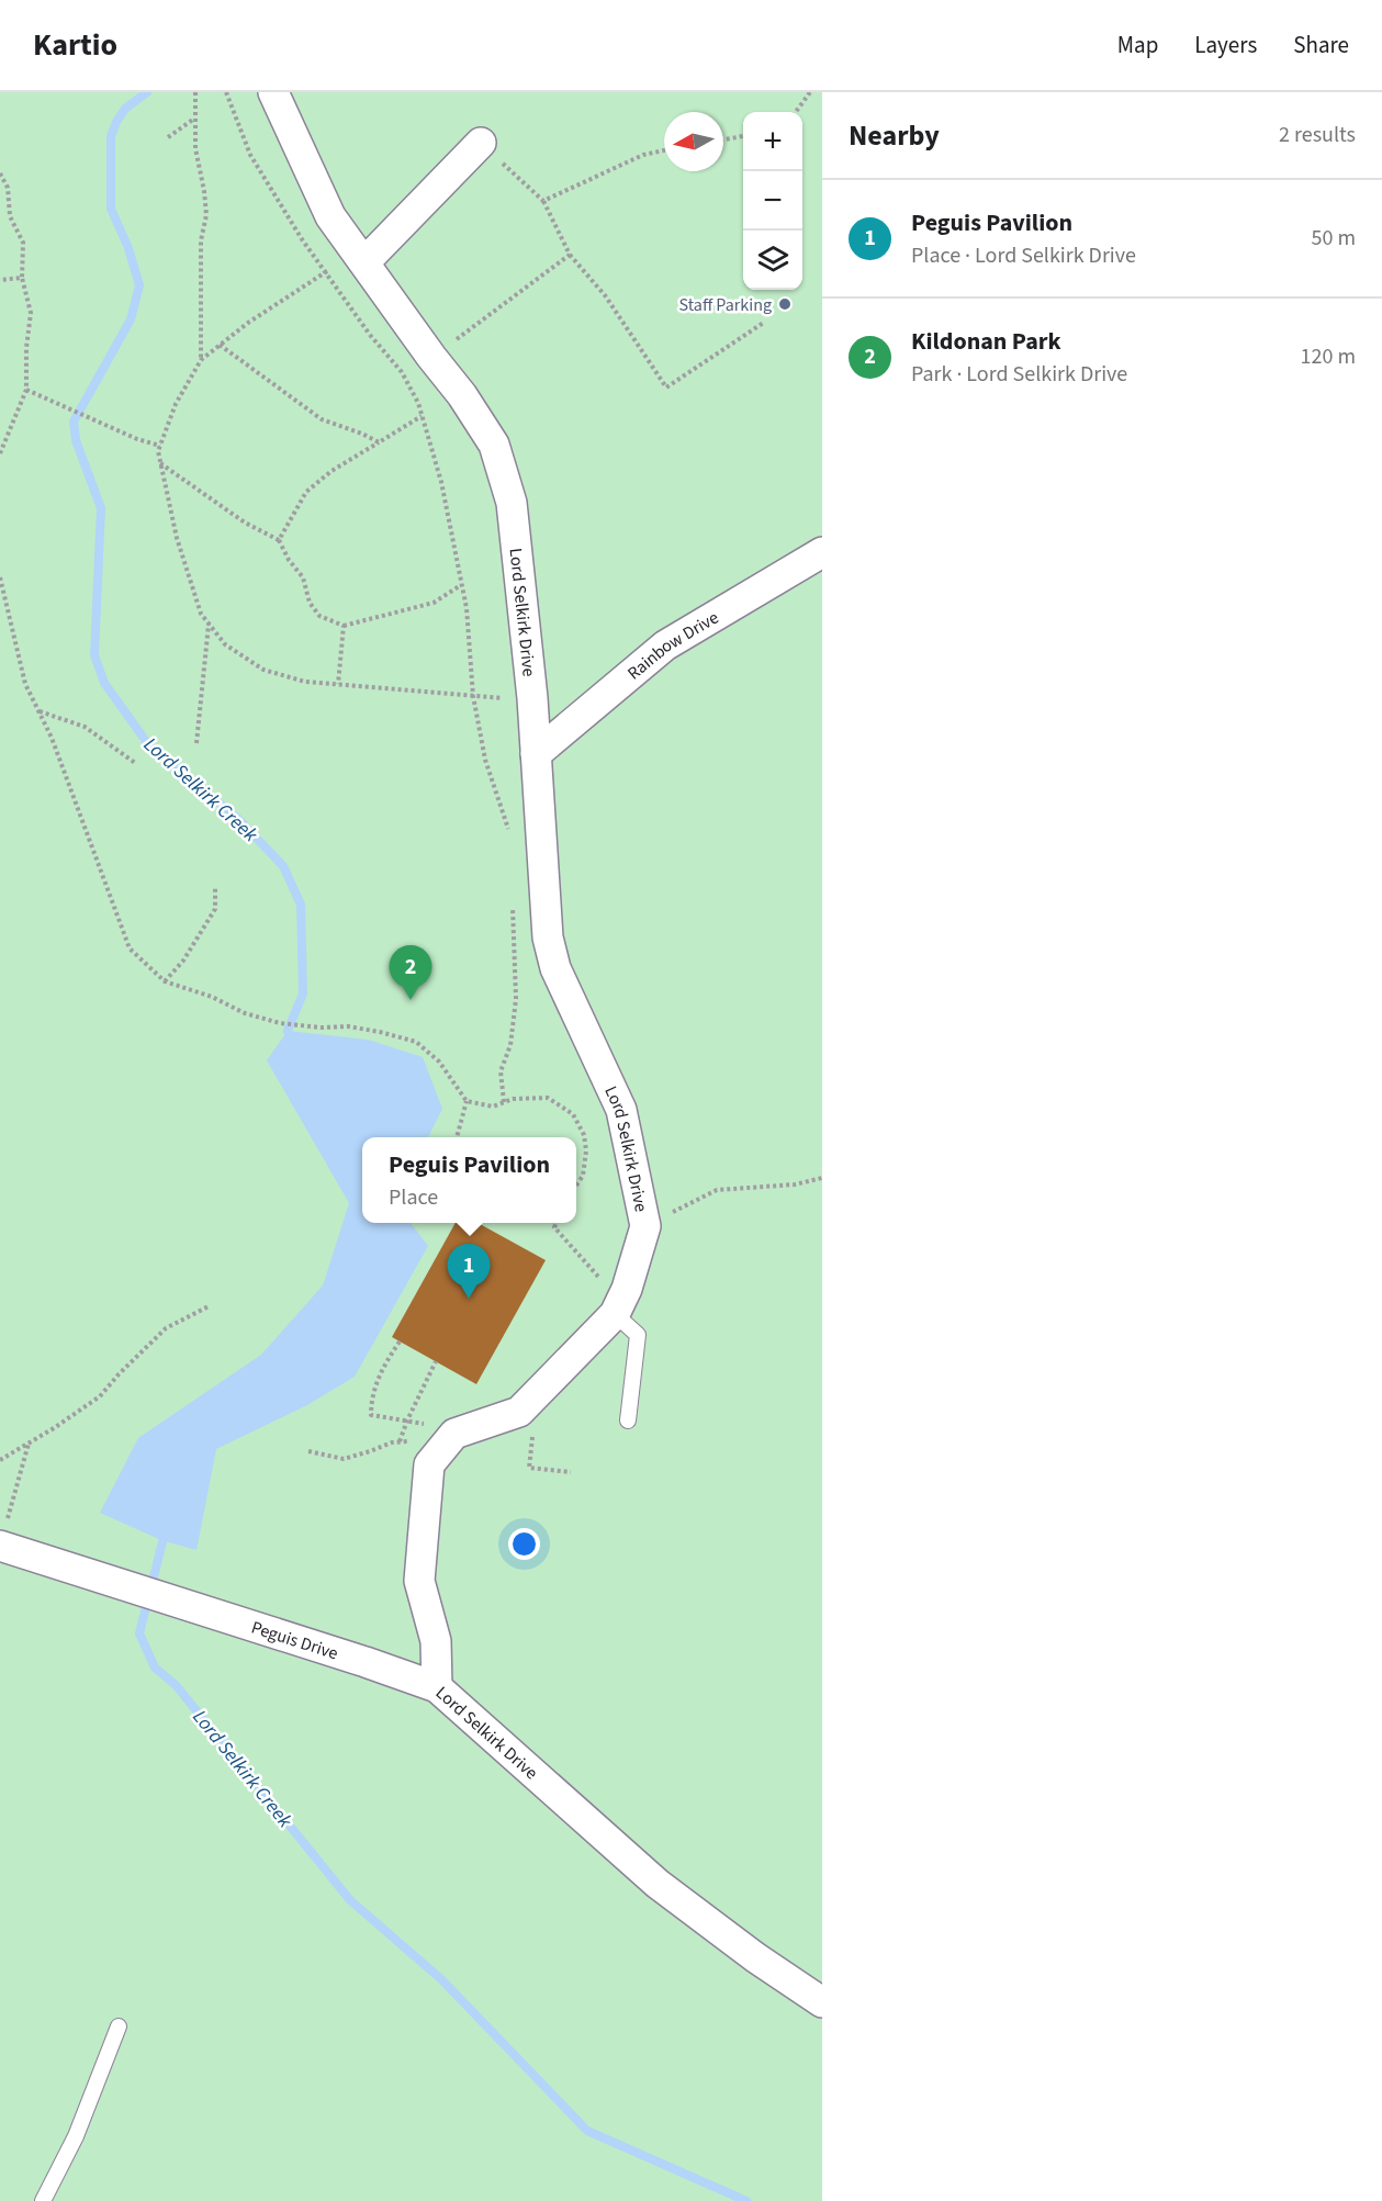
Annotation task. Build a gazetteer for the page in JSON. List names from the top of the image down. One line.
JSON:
{"streets":{"street":["Lord Selkirk Drive","Rainbow Drive","Peguis Drive"]},"crossings":[["Lord Selkirk Drive","Rainbow Drive"],["Lord Selkirk Drive","Peguis Drive"]],"water":["Lord Selkirk Creek"],"places":["Staff Parking"],"north":"left","page":{"header":"Kartio","nav":["Map","Layers","Share"],"heading":["Nearby","2 results"],"map_buttons":["+","−"],"list":[{"mark":"1","name":"Peguis Pavilion","note":"Place · Lord Selkirk Drive","value":"50 m"},{"mark":"2","name":"Kildonan Park","note":"Park · Lord Selkirk Drive","value":"120 m"}],"pins":["2","1"],"popup":["Peguis Pavilion","Place"]}}
